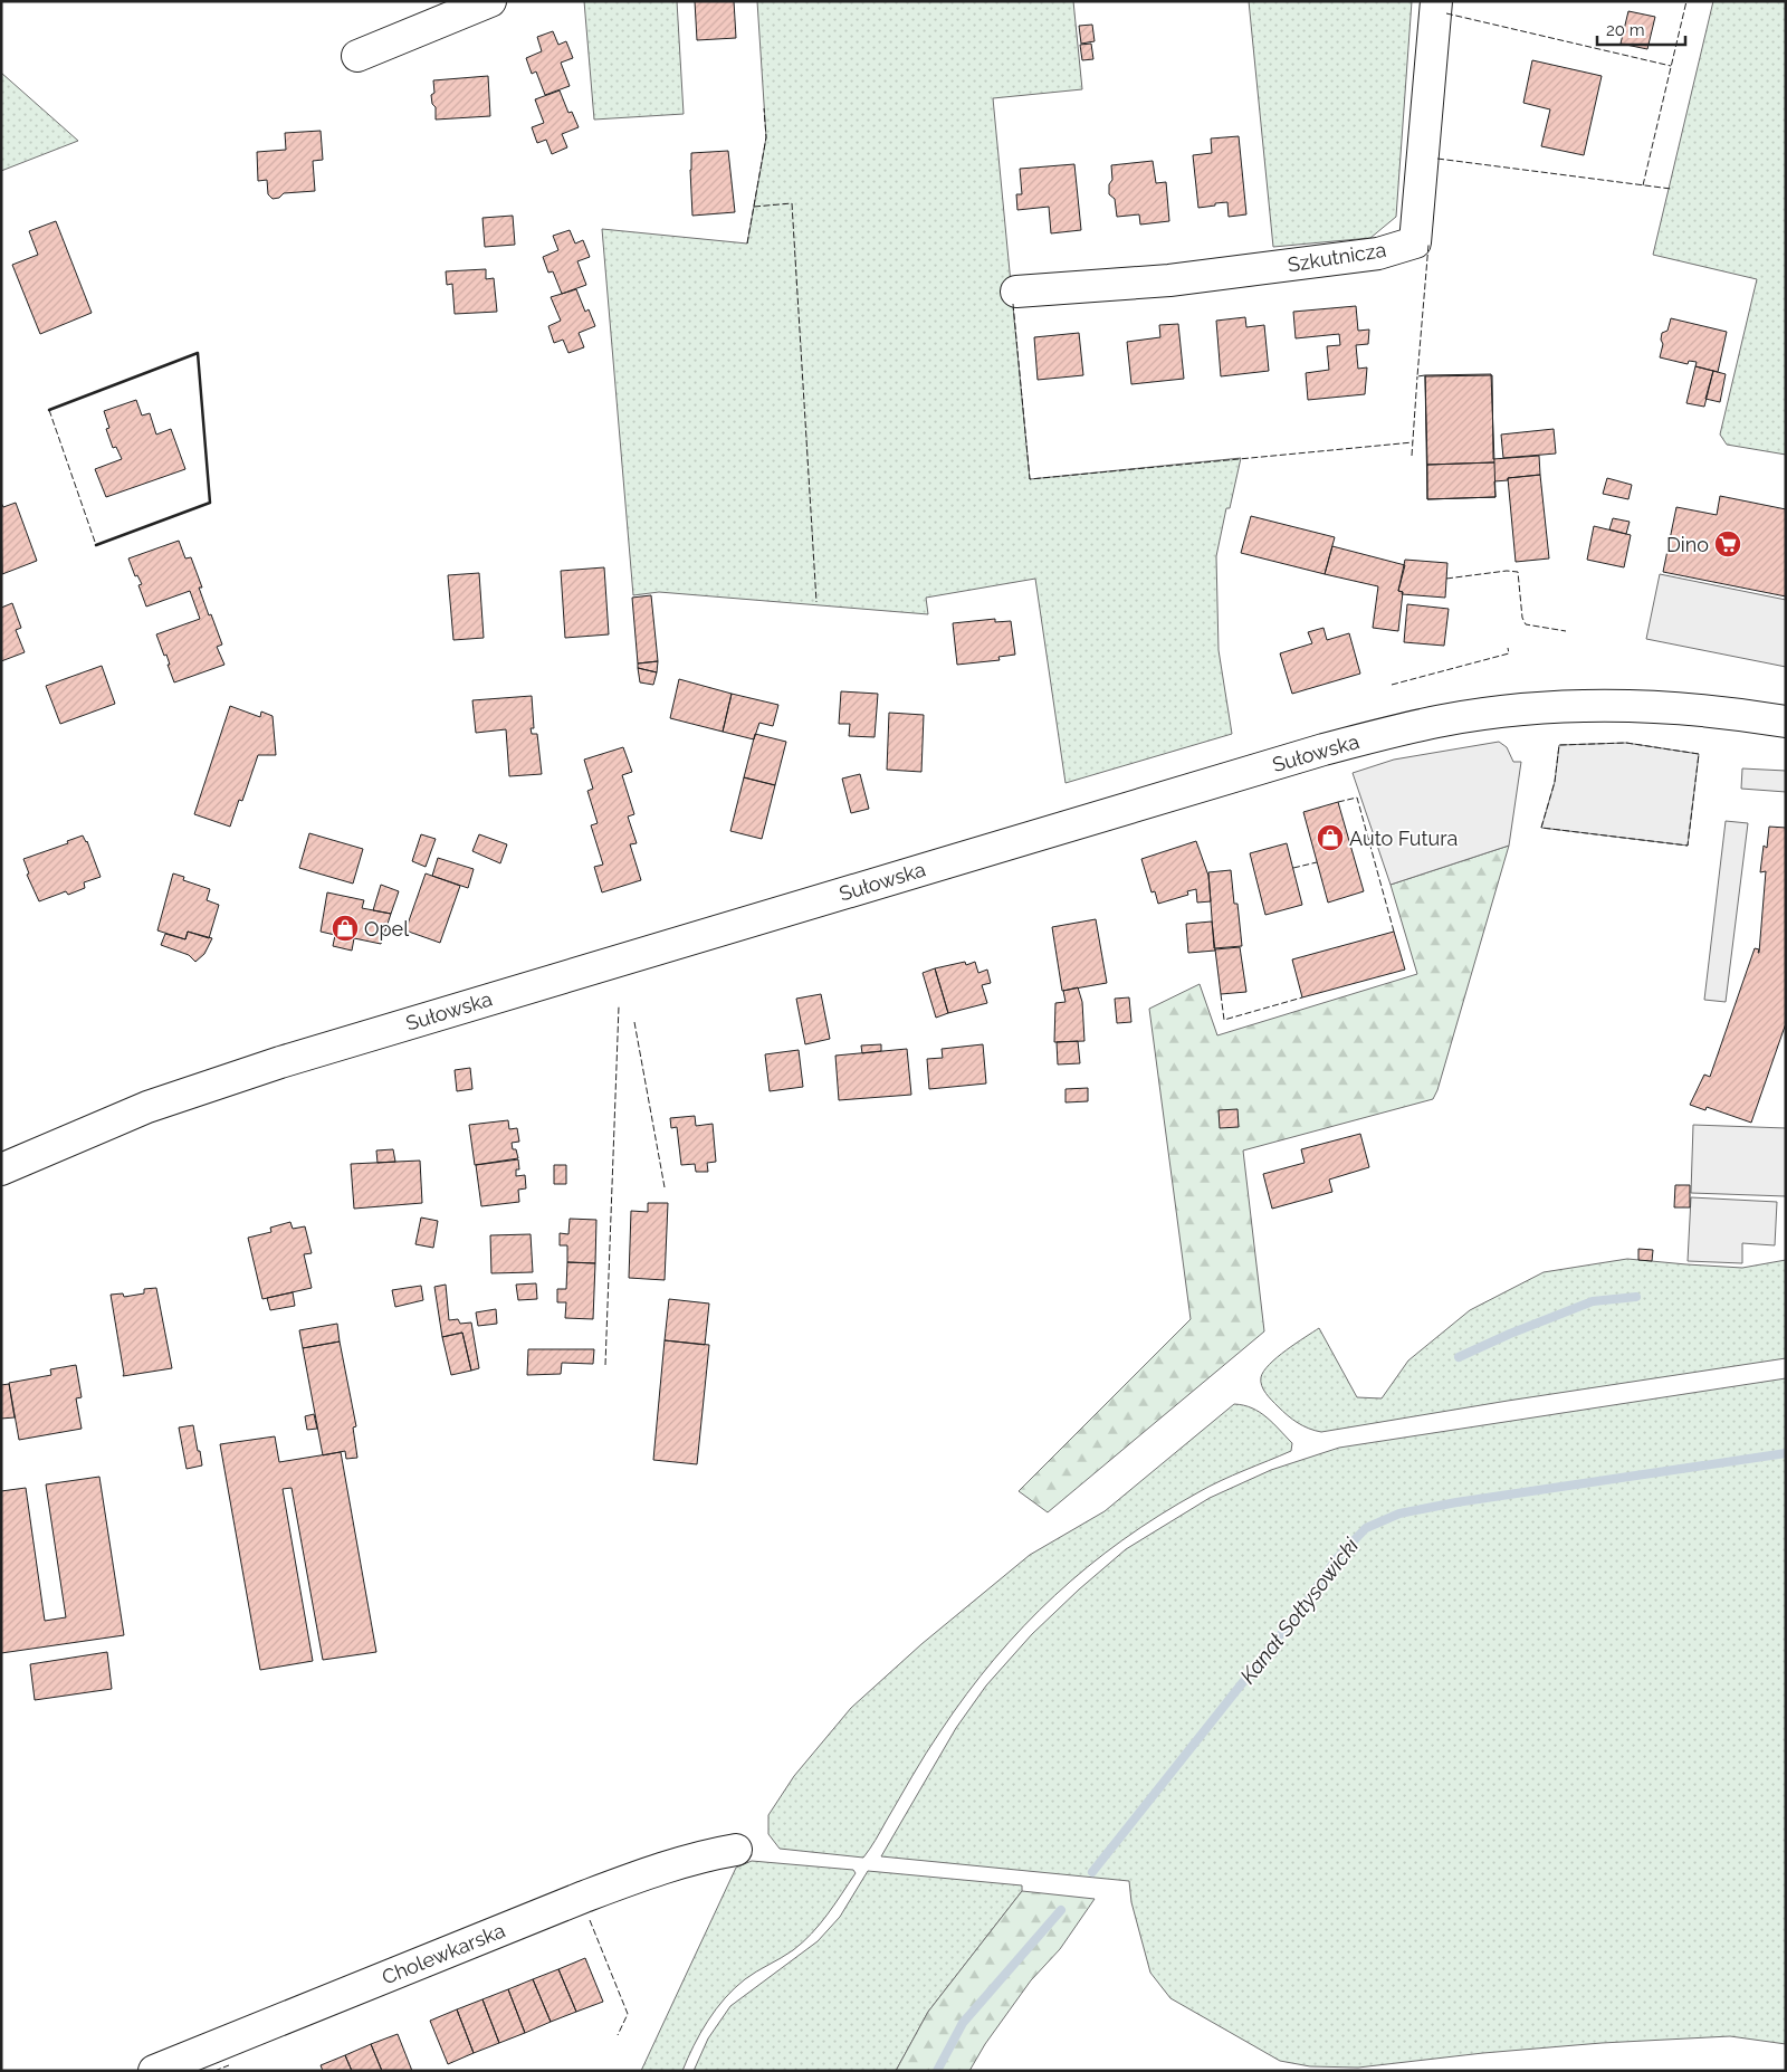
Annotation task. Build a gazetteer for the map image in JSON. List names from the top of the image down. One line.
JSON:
{"streets":{"main road":["Szkutnicza","Sułowska","Cholewkarska"]},"water":["Kanał Sołtysowicki"],"places":{"supermarket":["Dino"],"shop":["Auto Futura","Opel"]},"scale_bar":"20 m"}
